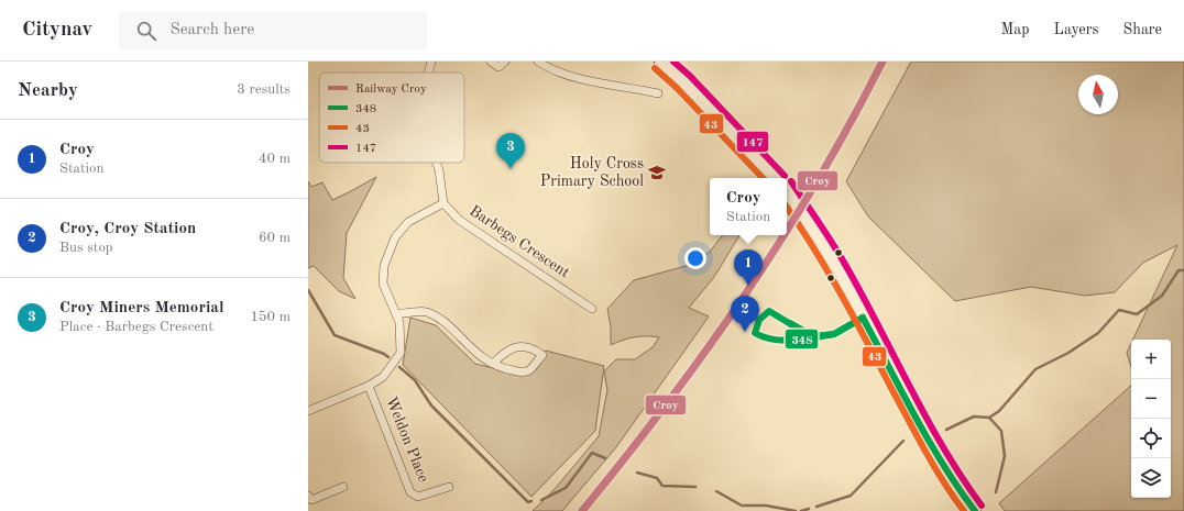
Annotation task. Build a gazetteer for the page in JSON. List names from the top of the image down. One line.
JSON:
{"streets":{"street":["Barbegs Crescent","Weldon Place"]},"places":{"school or university":["Holy Cross Primary School"]},"lines":["rail line Croy","transit line 147","transit line 43","transit line 348"],"legend":["Railway Croy","348","43","147"],"north":"top","page":{"header":"Citynav","search":"Search here","nav":["Map","Layers","Share"],"heading":["Nearby","3 results"],"list":[{"mark":"1","name":"Croy","note":"Station","value":"40 m"},{"mark":"2","name":"Croy, Croy Station","note":"Bus stop","value":"60 m"},{"mark":"3","name":"Croy Miners Memorial","note":"Place · Barbegs Crescent","value":"150 m"}],"pins":["3","1","2"],"popup":["Croy","Station"],"map_buttons":["+","−"]}}
